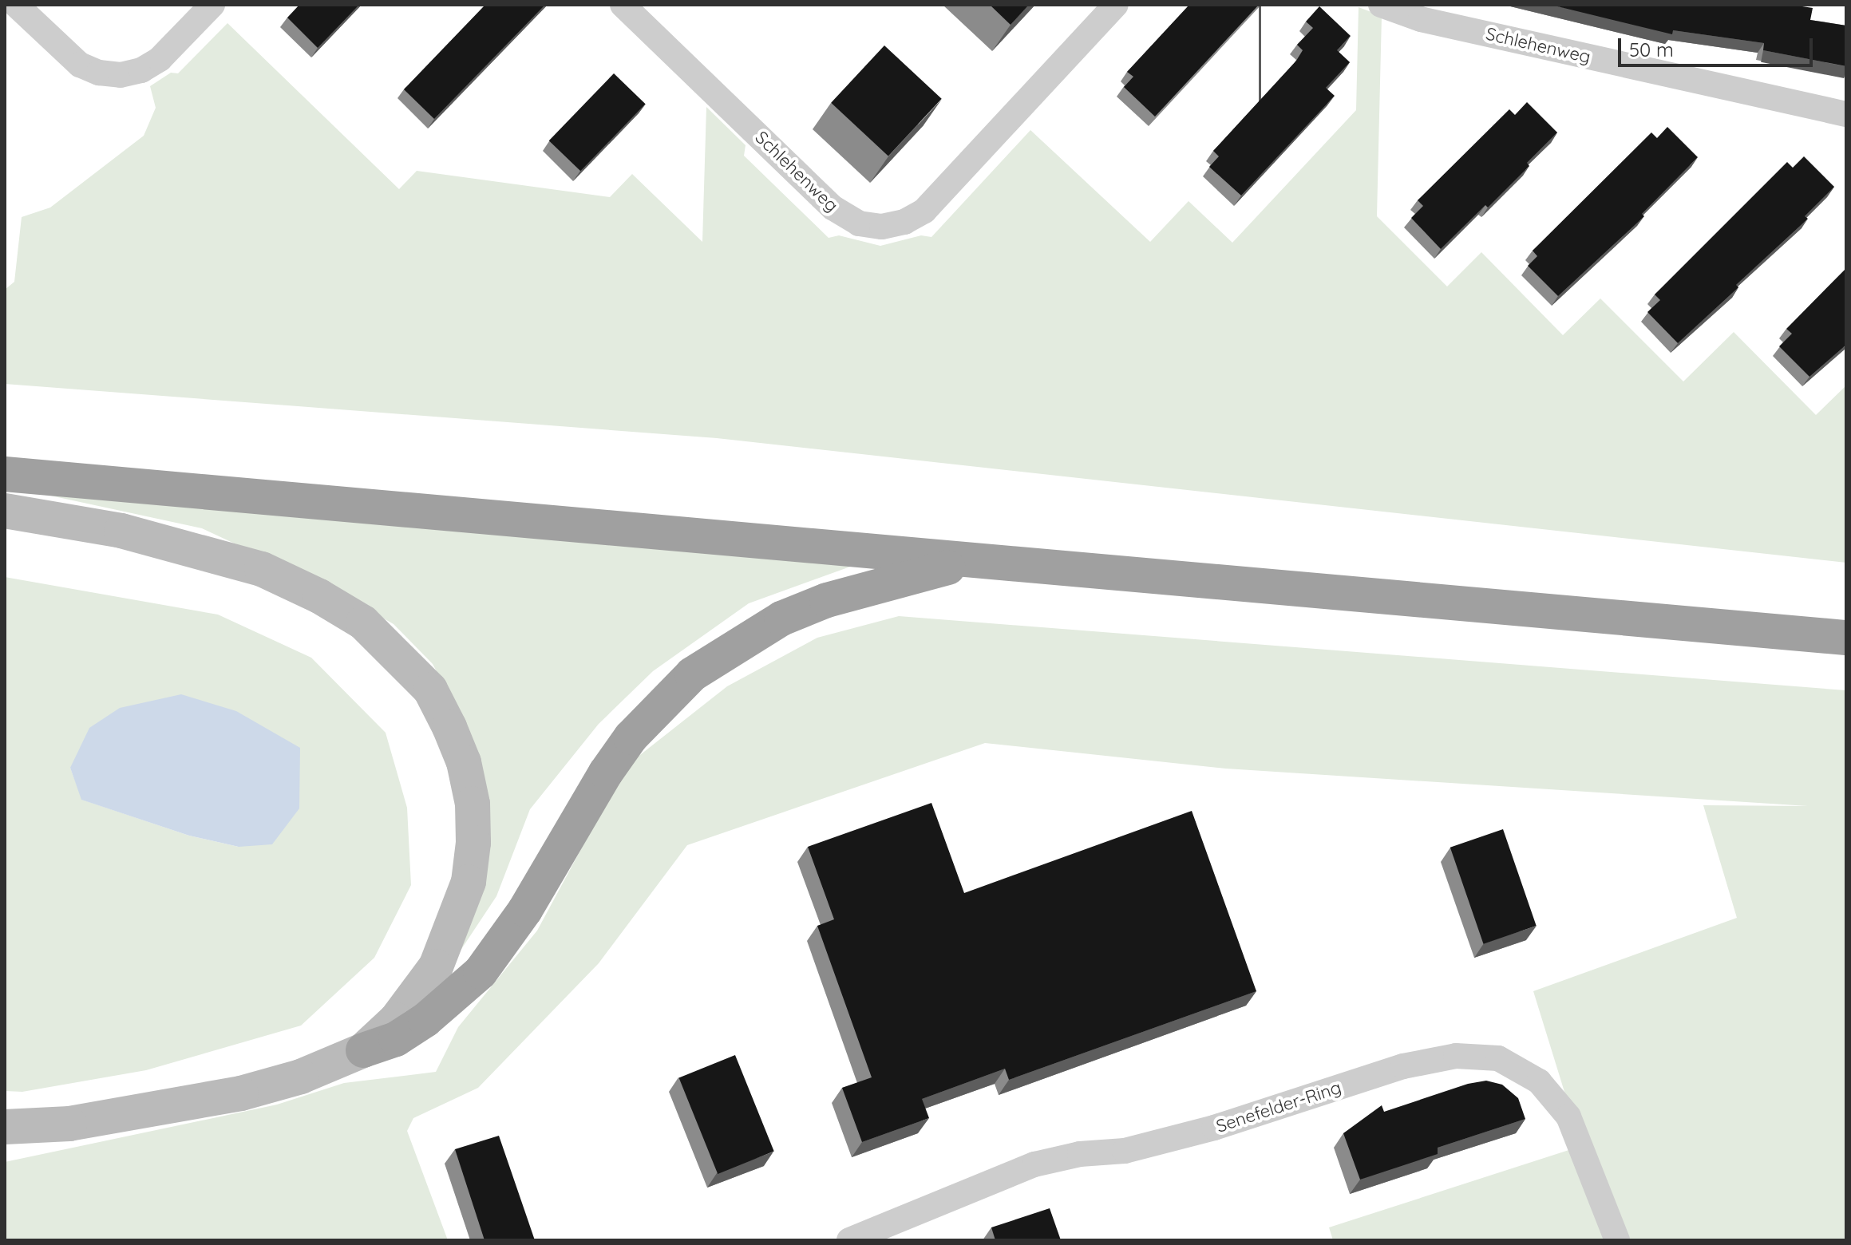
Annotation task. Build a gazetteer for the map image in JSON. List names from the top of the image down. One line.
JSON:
{"streets":{"street":["Schlehenweg","Senefelder-Ring"]},"scale_bar":"50 m"}
